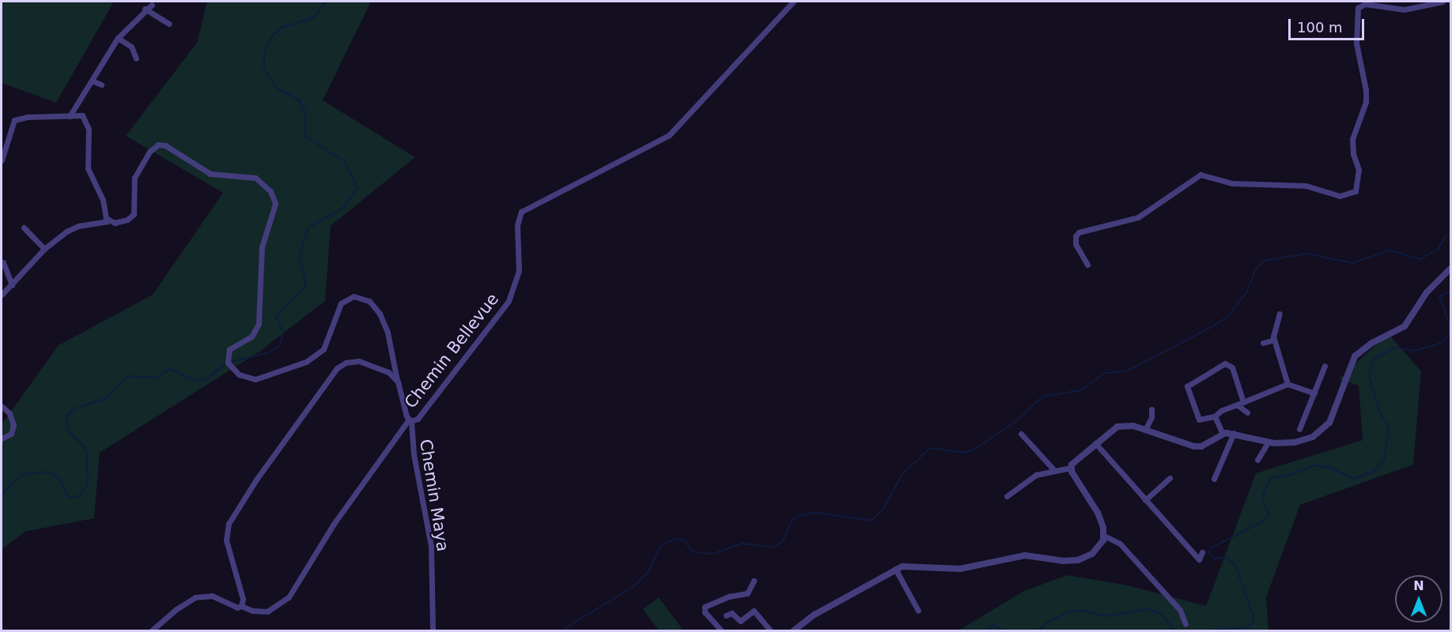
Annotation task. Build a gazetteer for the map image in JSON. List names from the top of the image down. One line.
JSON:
{"streets":{"street":["Chemin Bellevue","Chemin Maya"]},"crossings":[["Chemin Bellevue","Chemin Maya"]],"scale_bar":"100 m","north":"top"}
